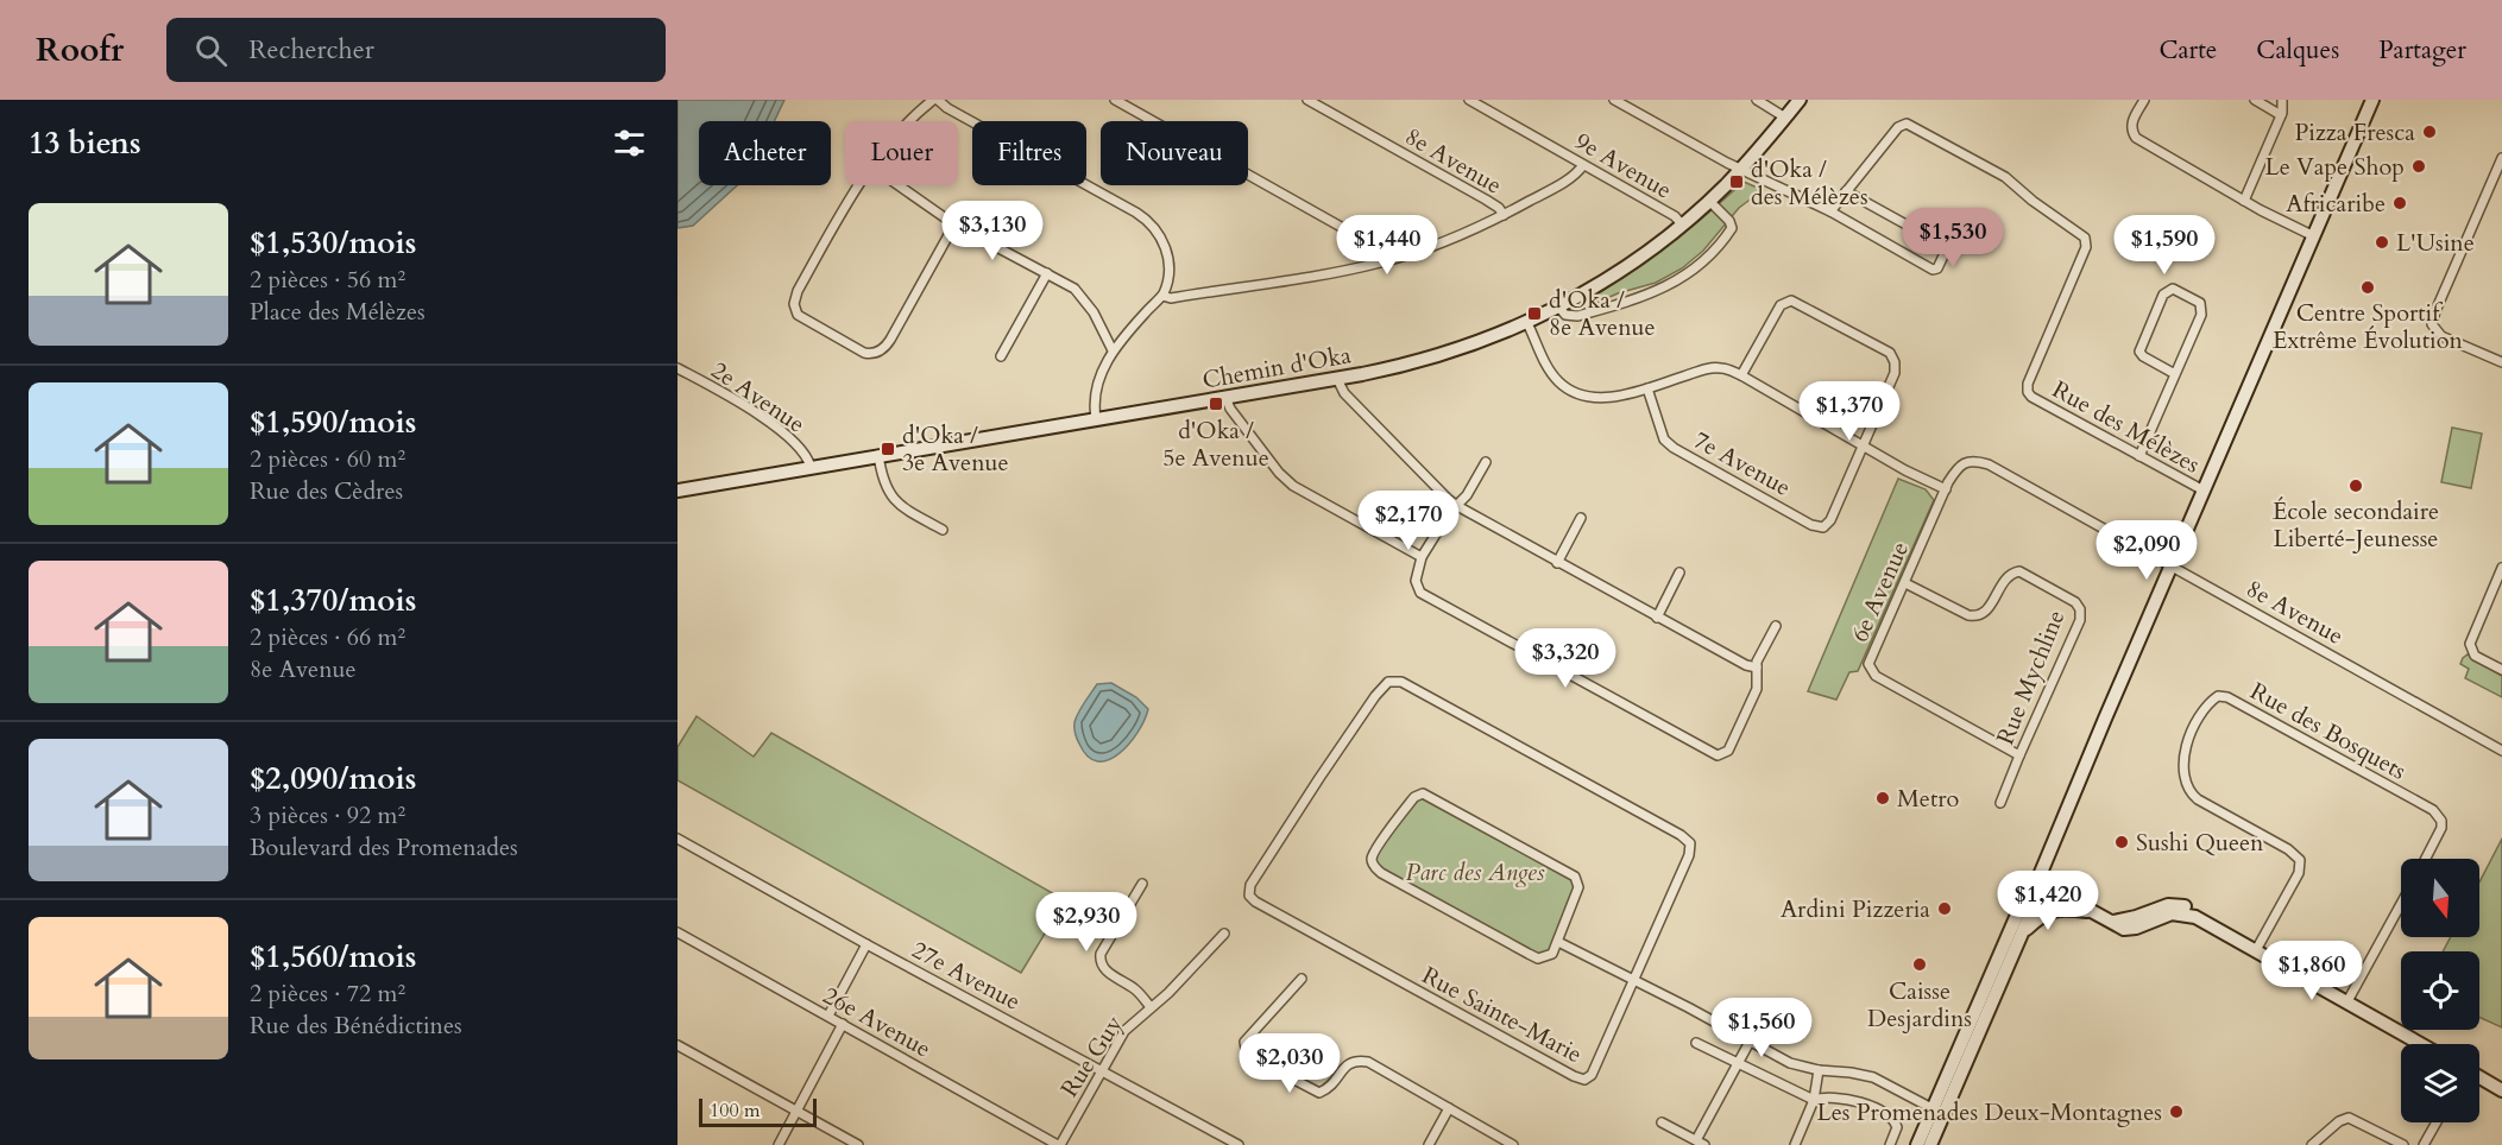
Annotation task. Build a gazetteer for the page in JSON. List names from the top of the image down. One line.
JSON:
{"streets":{"street":["8e Avenue","9e Avenue","Chemin d'Oka","2e Avenue","Rue des Mélèzes","7e Avenue","6e Avenue","Rue Mychline","Rue des Bosquets","27e Avenue","Rue Sainte-Marie","26e Avenue","Rue Guy"]},"crossings":[["8e Avenue","6e Avenue"],["9e Avenue","Chemin d'Oka"],["Chemin d'Oka","2e Avenue"],["6e Avenue","Rue Mychline"],["27e Avenue","Rue Guy"],["26e Avenue","Rue Guy"]],"parks":["Parc des Anges"],"places":{"other":["Pizza Fresca","Le Vape Shop","Africaribe","L'Usine","Centre Sportif Extrême Évolution","École secondaire Liberté-Jeunesse","Metro","Sushi Queen","Ardini Pizzeria","Caisse Desjardins","Les Promenades Deux-Montagnes"],"transit":["d'Oka / des Mélèzes","d'Oka / 8e Avenue","d'Oka / 5e Avenue","d'Oka / 3e Avenue"]},"scale_bar":"100 m","north":"bottom","page":{"header":"Roofr","search":"Rechercher","nav":["Carte","Calques","Partager"],"heading":"13 biens","chip":["Acheter","Louer","Filtres","Nouveau"],"list":[{"name":"$1,530/mois","note":"2 pièces · 56 m² · Place des Mélèzes"},{"name":"$1,590/mois","note":"2 pièces · 60 m² · Rue des Cèdres"},{"name":"$1,370/mois","note":"2 pièces · 66 m² · 8e Avenue"},{"name":"$2,090/mois","note":"3 pièces · 92 m² · Boulevard des Promenades"},{"name":"$1,560/mois","note":"2 pièces · 72 m² · Rue des Bénédictines"}],"price":["$3,130","$1,530","$1,440","$1,590","$1,370","$2,170","$2,090","$3,320","$1,420","$2,930","$1,860","$1,560","$2,030"],"scale":"100 m"}}
